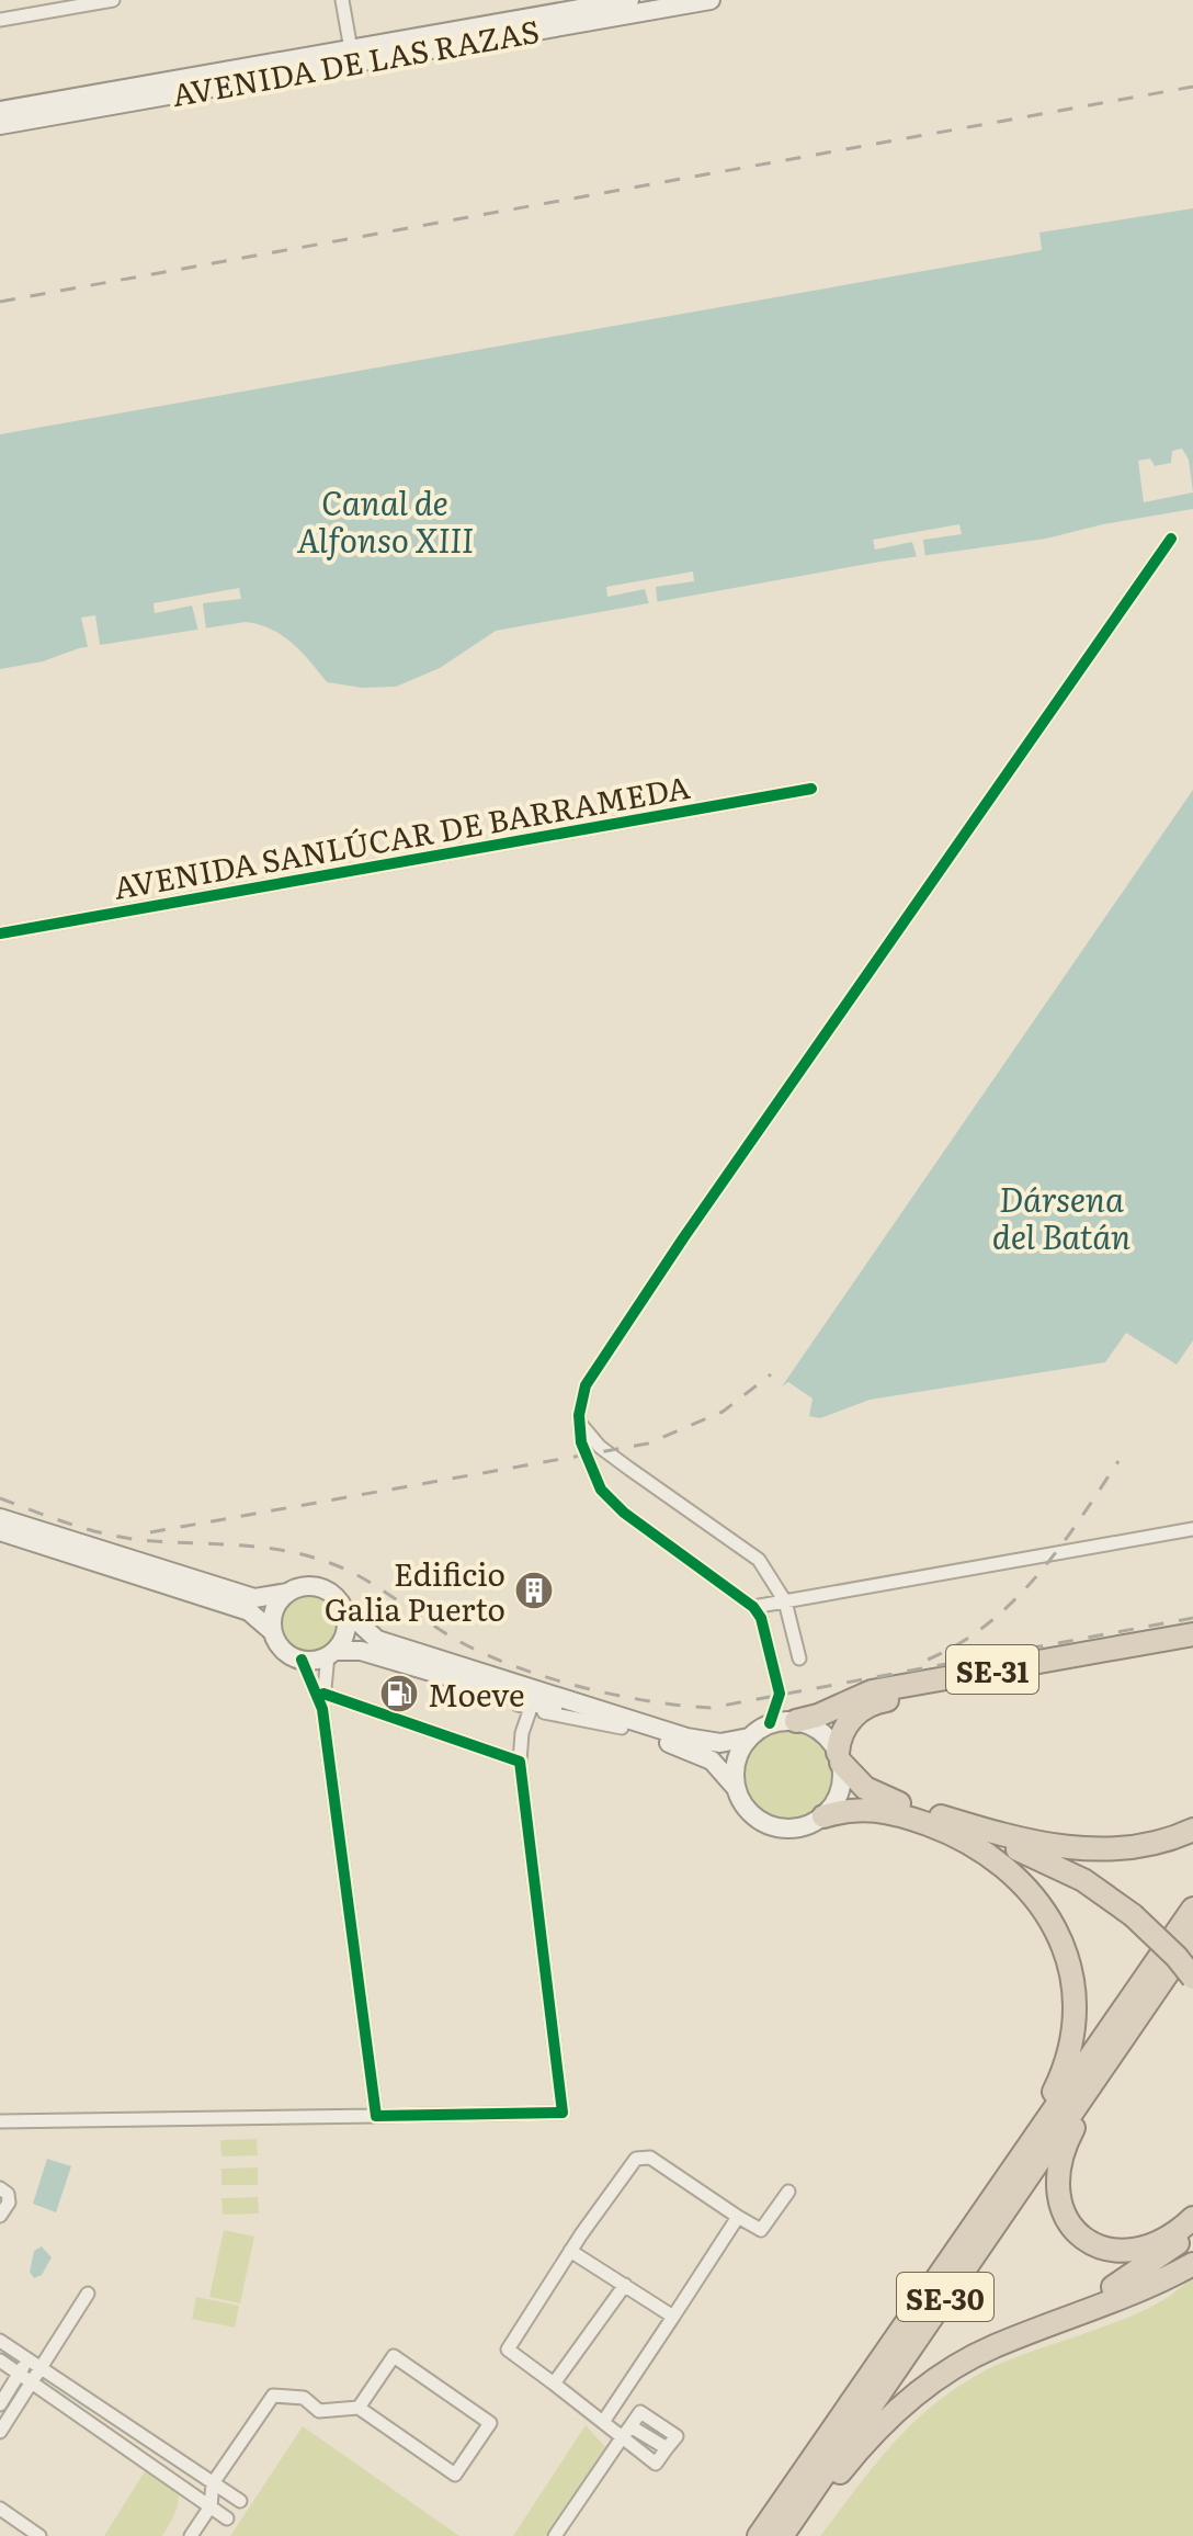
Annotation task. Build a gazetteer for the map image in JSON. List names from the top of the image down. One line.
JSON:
{"streets":{"highway":["SE-31","SE-30"],"main road":["AVENIDA DE LAS RAZAS"],"street":["AVENIDA SANLÚCAR DE BARRAMEDA"]},"water":["Canal de Alfonso XIII","Dársena del Batán"],"places":{"building":["Edificio Galia Puerto"],"fuel station":["Moeve"]}}
